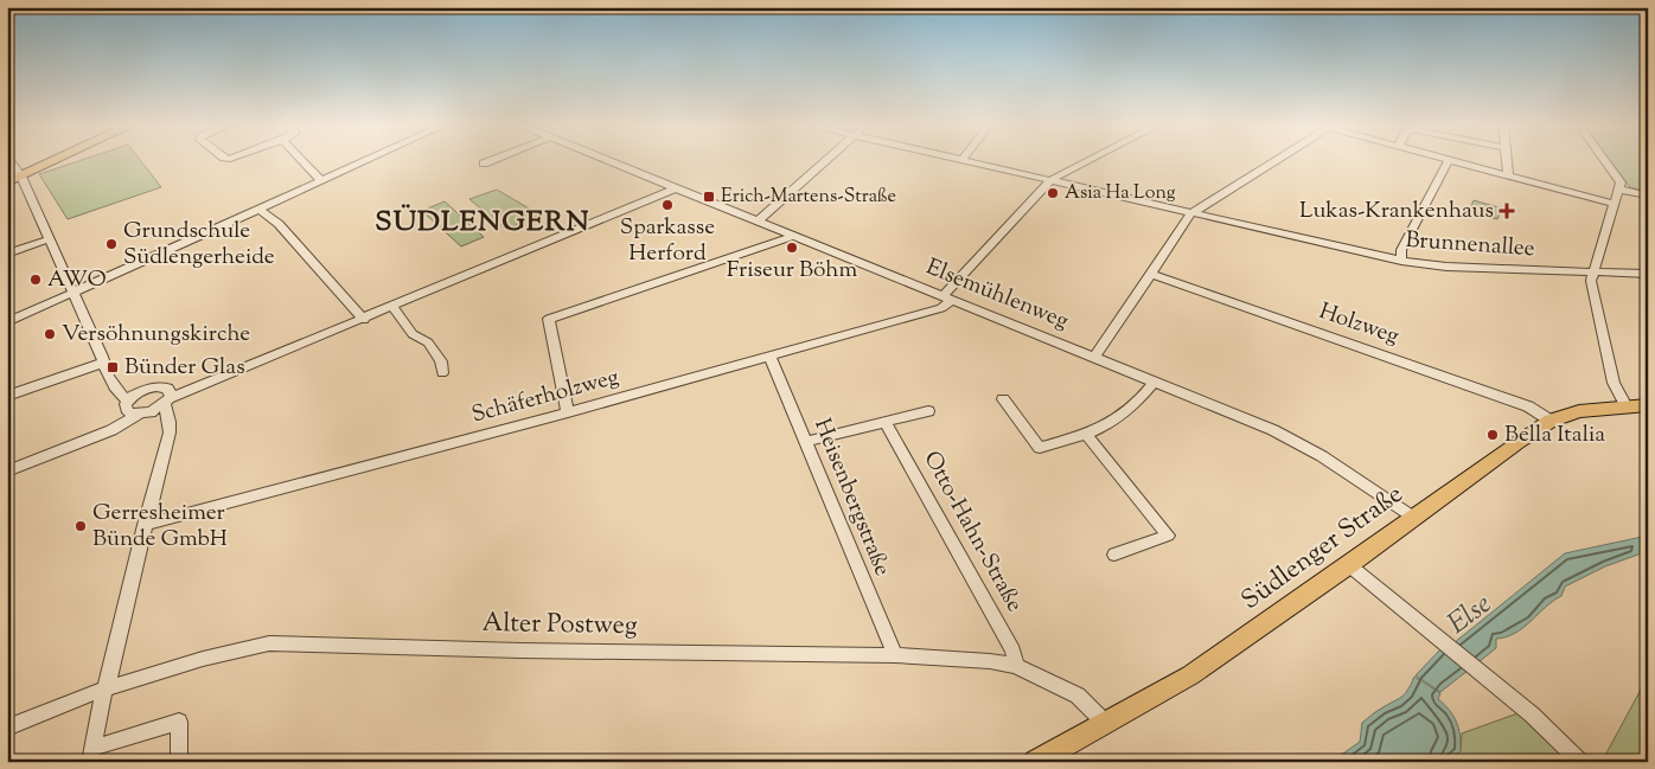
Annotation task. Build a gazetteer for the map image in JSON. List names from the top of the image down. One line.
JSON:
{"streets":{"main road":["Südlenger Straße"],"street":["Brunnenallee","Elsemühlenweg","Holzweg","Schäferholzweg","Heisenbergstraße","Otto-Hahn-Straße","Alter Postweg"]},"crossings":[["Brunnenallee","Schäferholzweg"],["Elsemühlenweg","Schäferholzweg"],["Elsemühlenweg","Südlenger Straße"],["Holzweg","Südlenger Straße"],["Schäferholzweg","Heisenbergstraße"],["Heisenbergstraße","Alter Postweg"],["Otto-Hahn-Straße","Alter Postweg"],["Südlenger Straße","Alter Postweg"]],"districts":["SÜDLENGERN"],"water":["Else"],"places":{"other":["Asia Ha Long","Sparkasse Herford","Grundschule Südlengerheide","Friseur Böhm","AWO","Versöhnungskirche","Bella Italia","Gerresheimer Bünde GmbH"],"transit":["Erich-Martens-Straße","Bünder Glas"],"health":["Lukas-Krankenhaus"]}}
